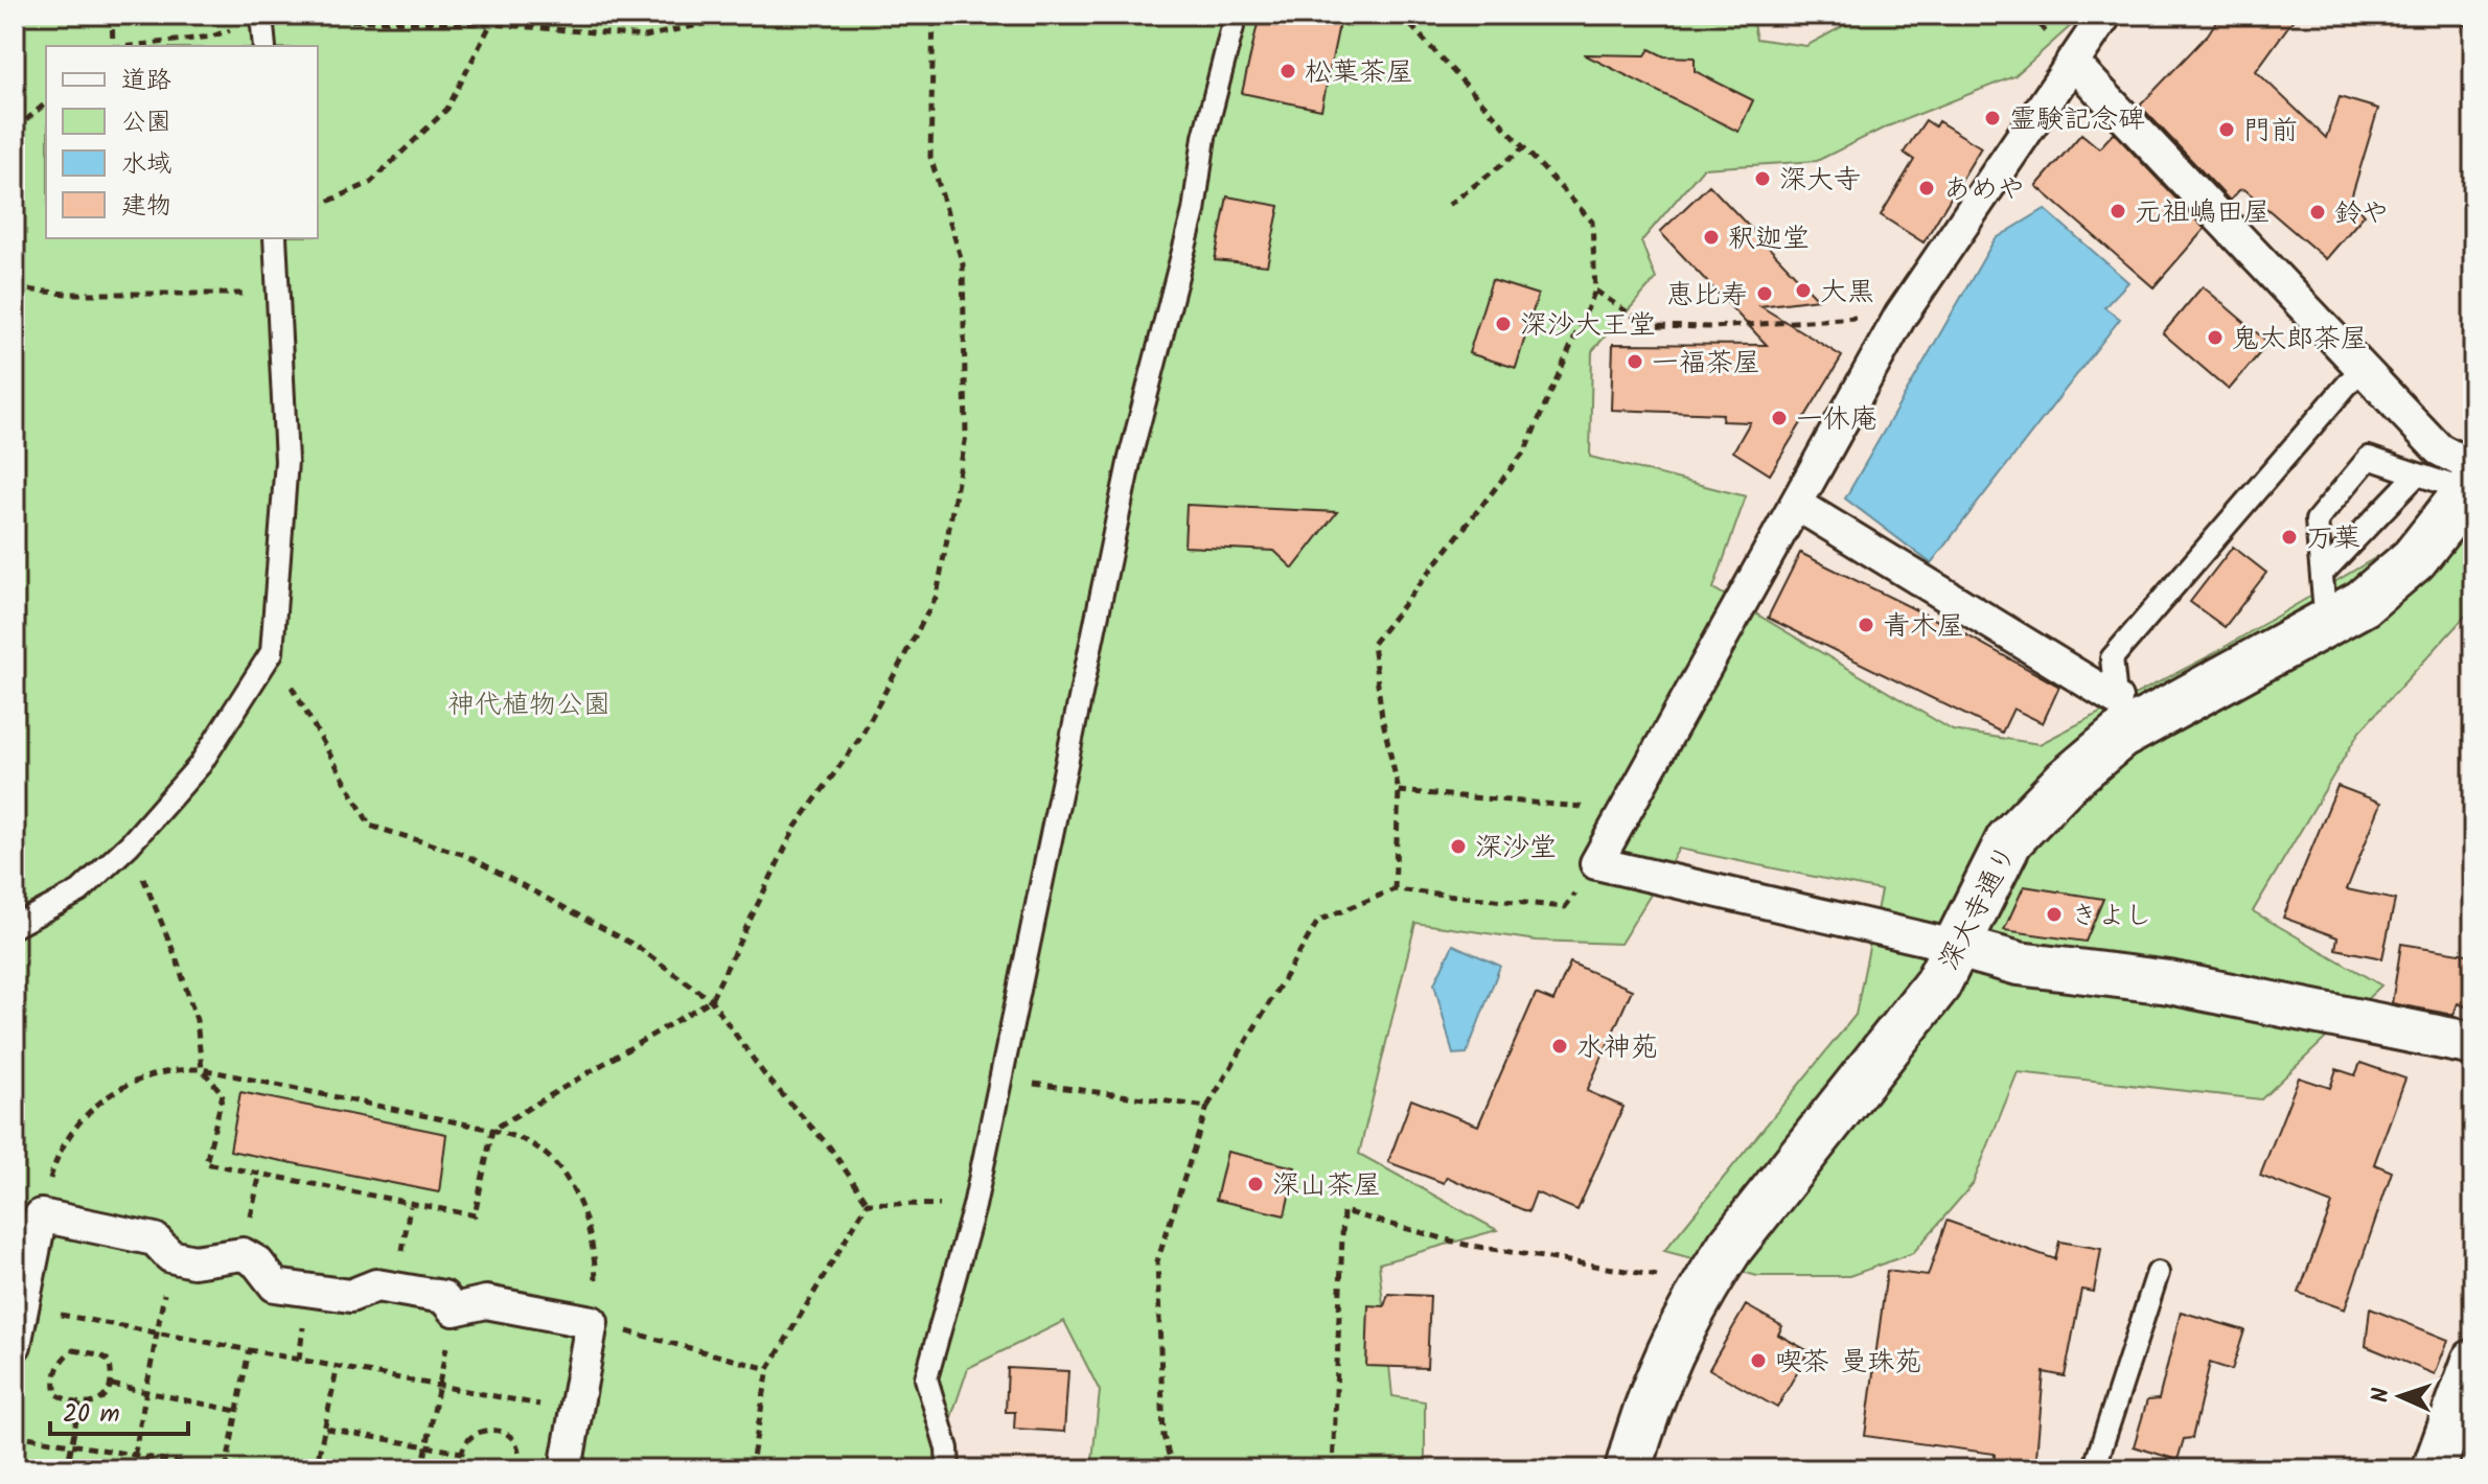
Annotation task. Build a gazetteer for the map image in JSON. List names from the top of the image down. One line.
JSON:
{"streets":{"street":["深大寺通り"]},"parks":["神代植物公園"],"places":["松葉茶屋","霊験記念碑","門前","深大寺","あめや","元祖嶋田屋","鈴や","釈迦堂","大黒","恵比寿","深沙大王堂","鬼太郎茶屋","一福茶屋","一休庵","万葉","青木屋","深沙堂","きよし","水神苑","深山茶屋","喫茶 曼珠苑"],"legend":["道路","公園","水域","建物"],"scale_bar":"20 m","north":"left"}
